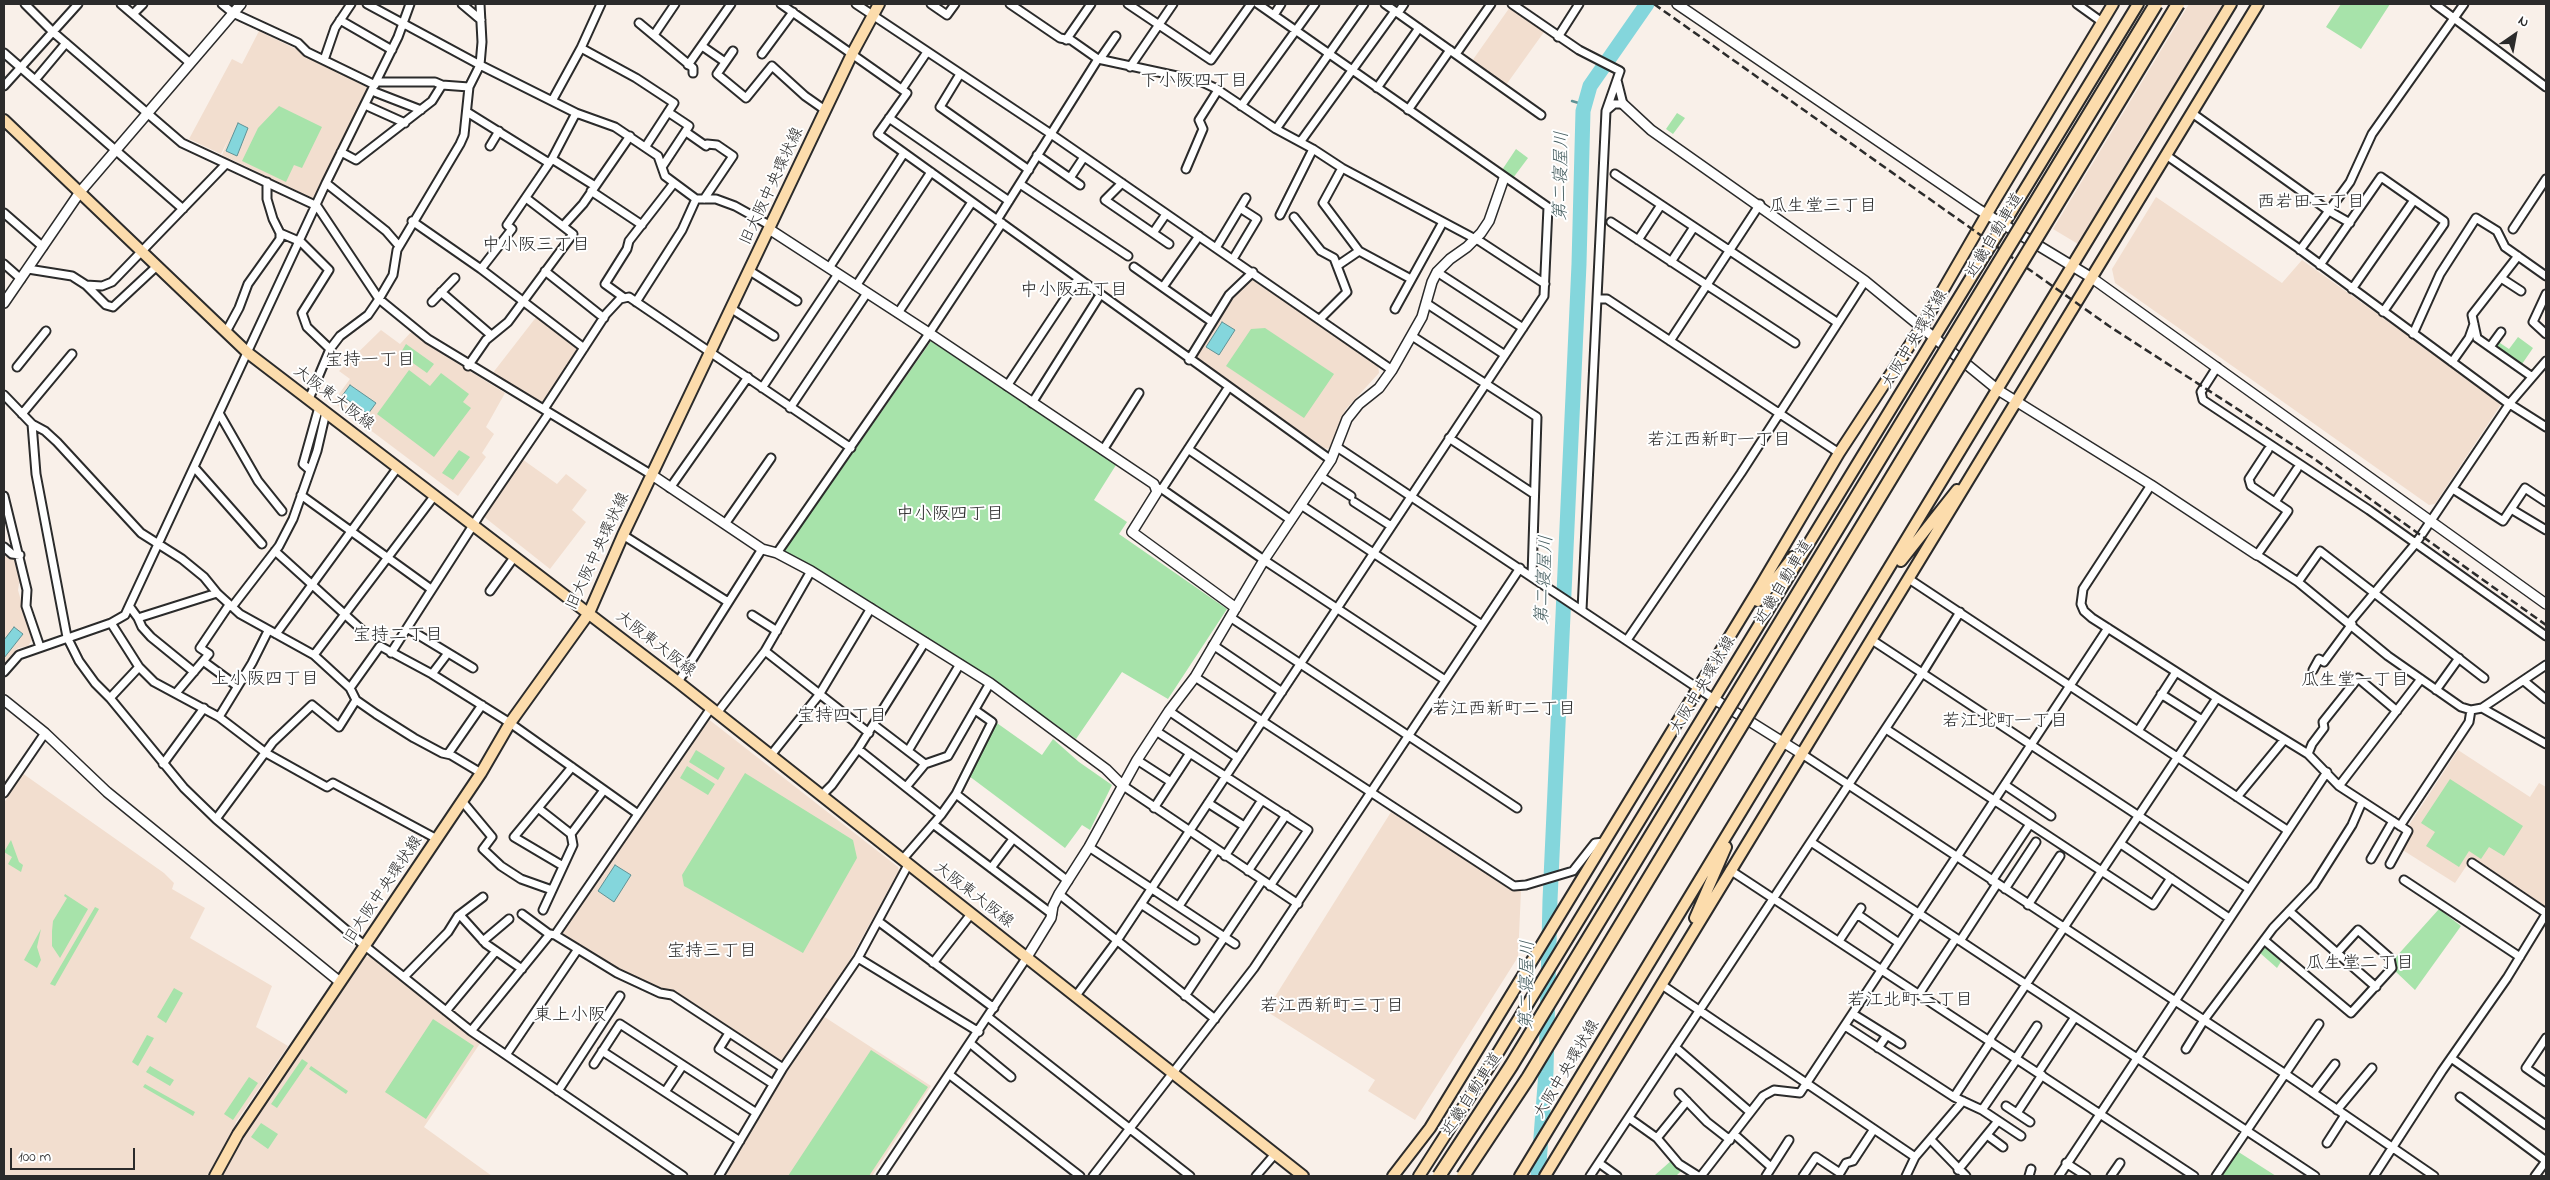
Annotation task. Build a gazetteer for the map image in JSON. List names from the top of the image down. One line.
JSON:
{"streets":{"highway":["近畿自動車道"],"main road":["旧大阪中央環状線","大阪中央環状線","大阪東大阪線"]},"crossings":[["旧大阪中央環状線","大阪東大阪線"]],"districts":["下小阪四丁目","西岩田二丁目","瓜生堂三丁目","中小阪三丁目","中小阪五丁目","宝持一丁目","若江西新町一丁目","中小阪四丁目","宝持二丁目","上小阪四丁目","瓜生堂一丁目","若江西新町二丁目","宝持四丁目","若江北町一丁目","宝持三丁目","瓜生堂二丁目","若江北町二丁目","若江西新町三丁目","東上小阪"],"water":["第二寝屋川"],"scale_bar":"100 m","north":"top right"}
